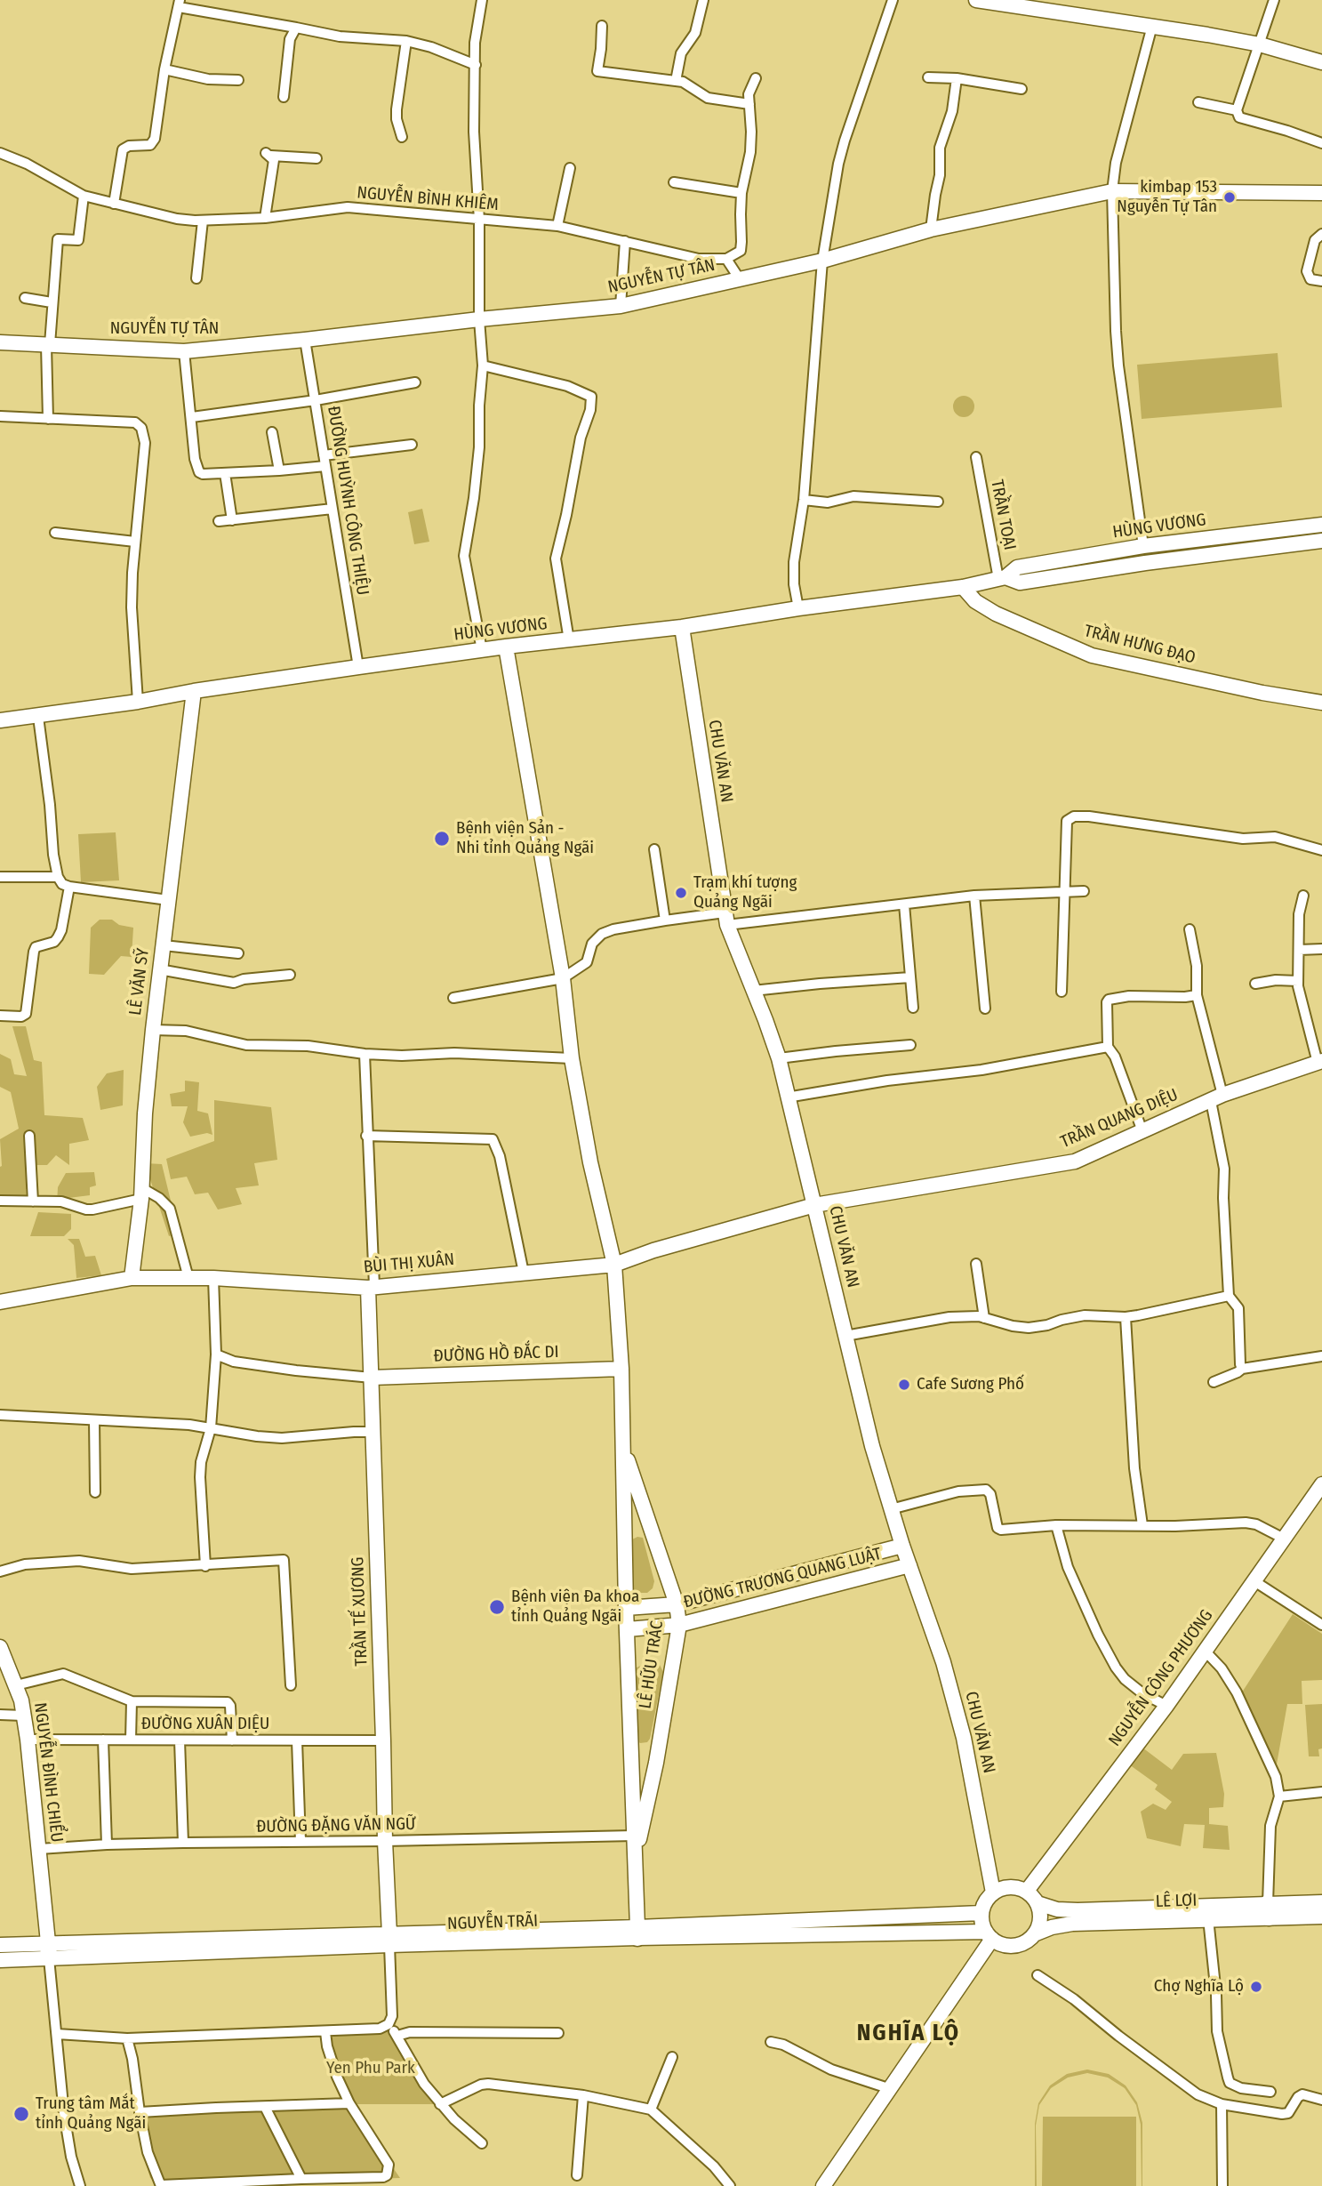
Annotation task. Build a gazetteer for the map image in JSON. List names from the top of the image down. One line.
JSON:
{"streets":{"street":["NGUYỄN BÌNH KHIÊM","NGUYỄN TỰ TÂN","ĐƯỜNG HUỲNH CÔNG THIỆU","TRẦN TOẠI","HÙNG VƯƠNG","TRẦN HƯNG ĐẠO","CHU VĂN AN","LÊ VĂN SỸ","TRẦN QUANG DIỆU","BÙI THỊ XUÂN","ĐƯỜNG HỒ ĐẮC DI","ĐƯỜNG TRƯƠNG QUANG LUẬT","TRẦN TẾ XƯƠNG","LÊ HỮU TRÁC","NGUYỄN CÔNG PHƯƠNG","ĐƯỜNG XUÂN DIỆU","NGUYỄN ĐÌNH CHIỂU","ĐƯỜNG ĐẶNG VĂN NGỮ","LÊ LỢI","NGUYỄN TRÃI"]},"crossings":[["NGUYỄN TỰ TÂN","ĐƯỜNG HUỲNH CÔNG THIỆU"],["ĐƯỜNG HUỲNH CÔNG THIỆU","HÙNG VƯƠNG"],["TRẦN TOẠI","HÙNG VƯƠNG"],["HÙNG VƯƠNG","TRẦN HƯNG ĐẠO"],["HÙNG VƯƠNG","CHU VĂN AN"],["HÙNG VƯƠNG","LÊ VĂN SỸ"],["HÙNG VƯƠNG","LÊ HỮU TRÁC"],["CHU VĂN AN","TRẦN QUANG DIỆU"],["CHU VĂN AN","BÙI THỊ XUÂN"],["CHU VĂN AN","ĐƯỜNG TRƯƠNG QUANG LUẬT"],["CHU VĂN AN","NGUYỄN CÔNG PHƯƠNG"],["CHU VĂN AN","LÊ LỢI"],["CHU VĂN AN","NGUYỄN TRÃI"],["LÊ VĂN SỸ","BÙI THỊ XUÂN"],["TRẦN QUANG DIỆU","BÙI THỊ XUÂN"],["BÙI THỊ XUÂN","TRẦN TẾ XƯƠNG"],["BÙI THỊ XUÂN","LÊ HỮU TRÁC"],["ĐƯỜNG HỒ ĐẮC DI","TRẦN TẾ XƯƠNG"],["ĐƯỜNG HỒ ĐẮC DI","LÊ HỮU TRÁC"],["ĐƯỜNG TRƯƠNG QUANG LUẬT","LÊ HỮU TRÁC"],["TRẦN TẾ XƯƠNG","ĐƯỜNG XUÂN DIỆU"],["TRẦN TẾ XƯƠNG","ĐƯỜNG ĐẶNG VĂN NGỮ"],["TRẦN TẾ XƯƠNG","NGUYỄN TRÃI"],["LÊ HỮU TRÁC","ĐƯỜNG ĐẶNG VĂN NGỮ"],["LÊ HỮU TRÁC","NGUYỄN TRÃI"],["NGUYỄN CÔNG PHƯƠNG","LÊ LỢI"],["NGUYỄN CÔNG PHƯƠNG","NGUYỄN TRÃI"],["ĐƯỜNG XUÂN DIỆU","NGUYỄN ĐÌNH CHIỂU"],["NGUYỄN ĐÌNH CHIỂU","ĐƯỜNG ĐẶNG VĂN NGỮ"],["NGUYỄN ĐÌNH CHIỂU","NGUYỄN TRÃI"],["LÊ LỢI","NGUYỄN TRÃI"]],"districts":["NGHĨA LỘ"],"parks":["Yen Phu Park"],"places":["kimbap 153 Nguyễn Tự Tân","Bệnh viện Sản - Nhi tỉnh Quảng Ngãi","Trạm khí tượng Quảng Ngãi","Cafe Sương Phố","Bệnh viện Đa khoa tỉnh Quảng Ngãi","Chợ Nghĩa Lộ","Trung tâm Mắt tỉnh Quảng Ngãi"]}
